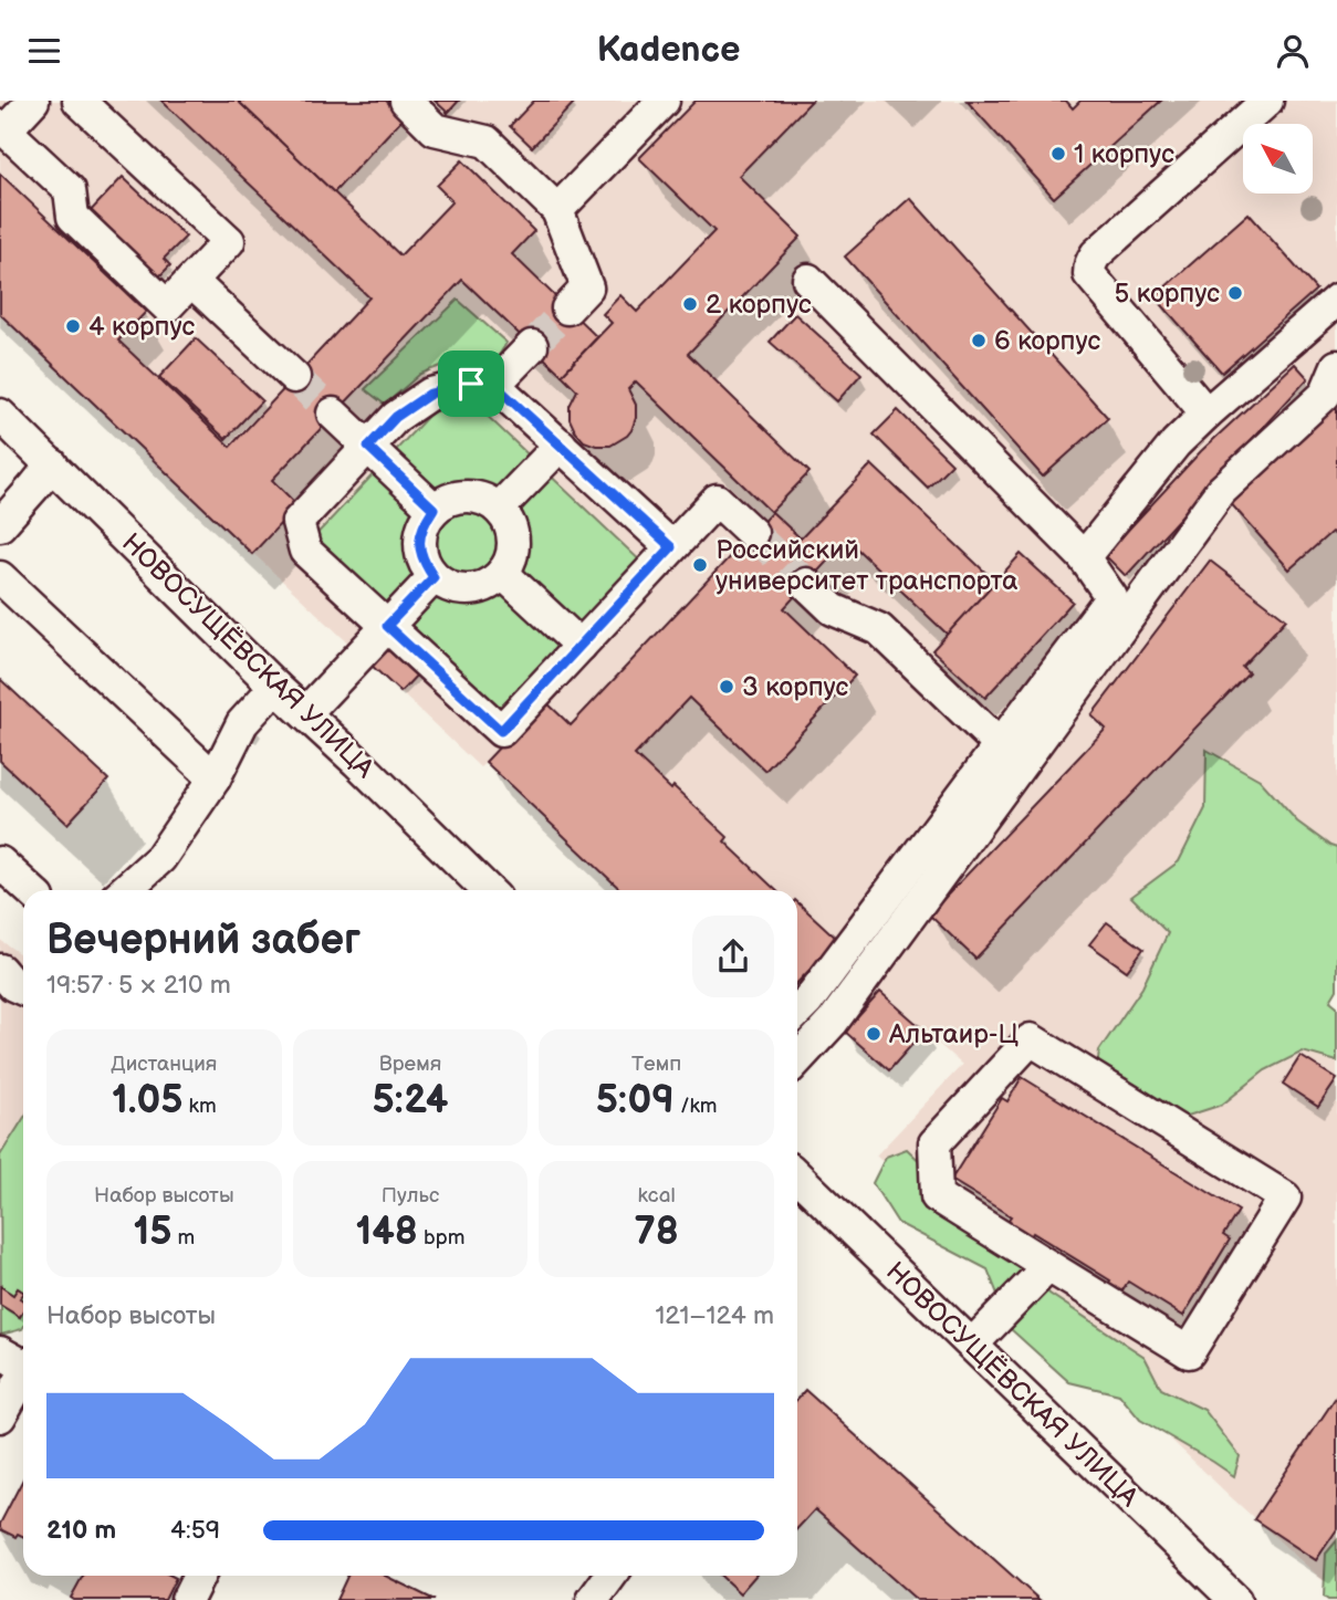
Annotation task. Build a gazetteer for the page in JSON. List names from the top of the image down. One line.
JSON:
{"streets":{"street":["НОВОСУЩЁВСКАЯ УЛИЦА"]},"places":["1 корпус","5 корпус","2 корпус","4 корпус","6 корпус","Российский университет транспорта","3 корпус","Альтаир-Ц"],"north":"top left","page":{"header":"Kadence","heading":["Вечерний забег","19:57 · 5 × 210 m"],"stats":[["Дистанция","1.05 km"],["Время","5:24"],["Темп","5:09 /km"],["Набор высоты","15 m"],["Пульс","148 bpm"],["kcal","78"]],"chart":["Набор высоты","121–124 m"],"list":[{"name":"210 m","note":"4:59"}]}}
